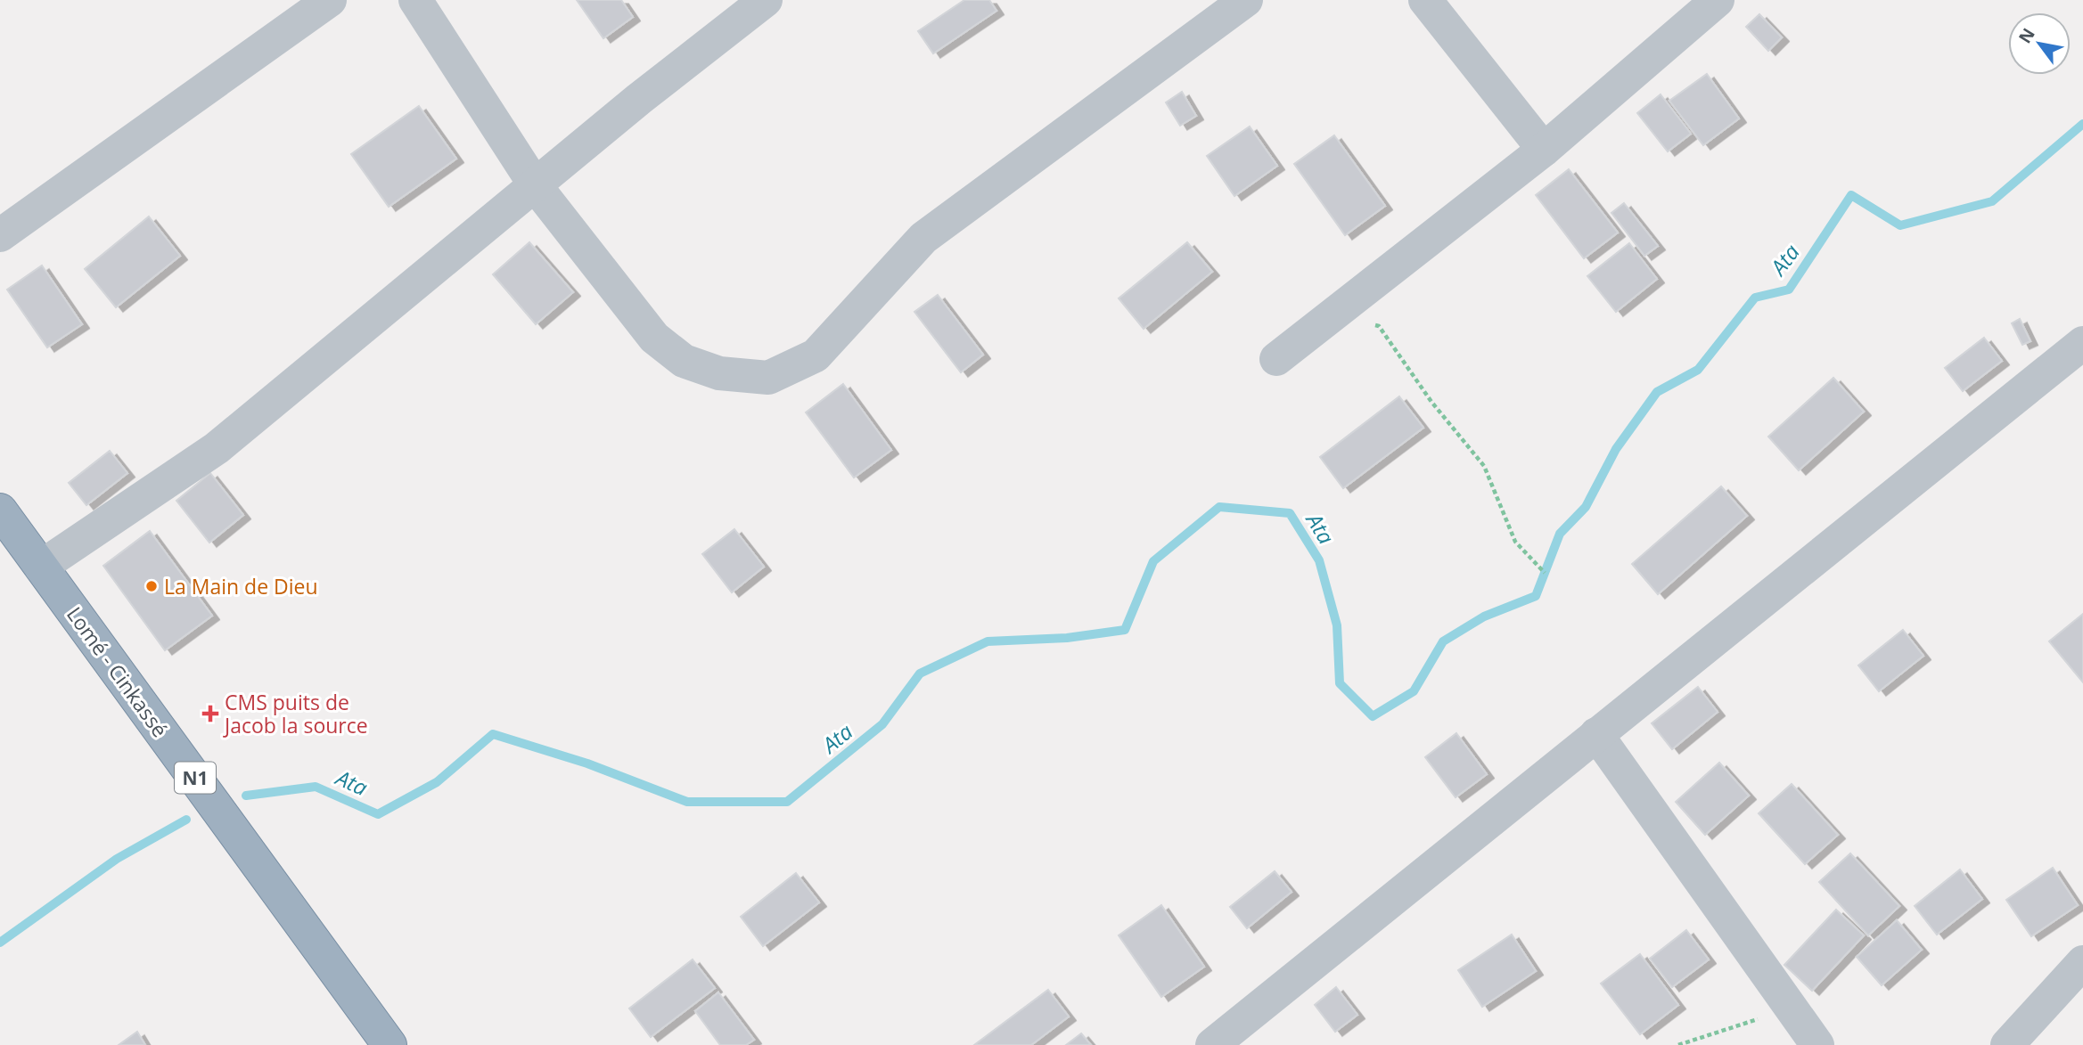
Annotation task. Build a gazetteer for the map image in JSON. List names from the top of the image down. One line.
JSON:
{"streets":{"highway":["Lomé - Cinkassé","N1"]},"water":["Ata"],"places":{"other":["La Main de Dieu"],"health":["CMS puits de Jacob la source"]},"north":"top left"}
